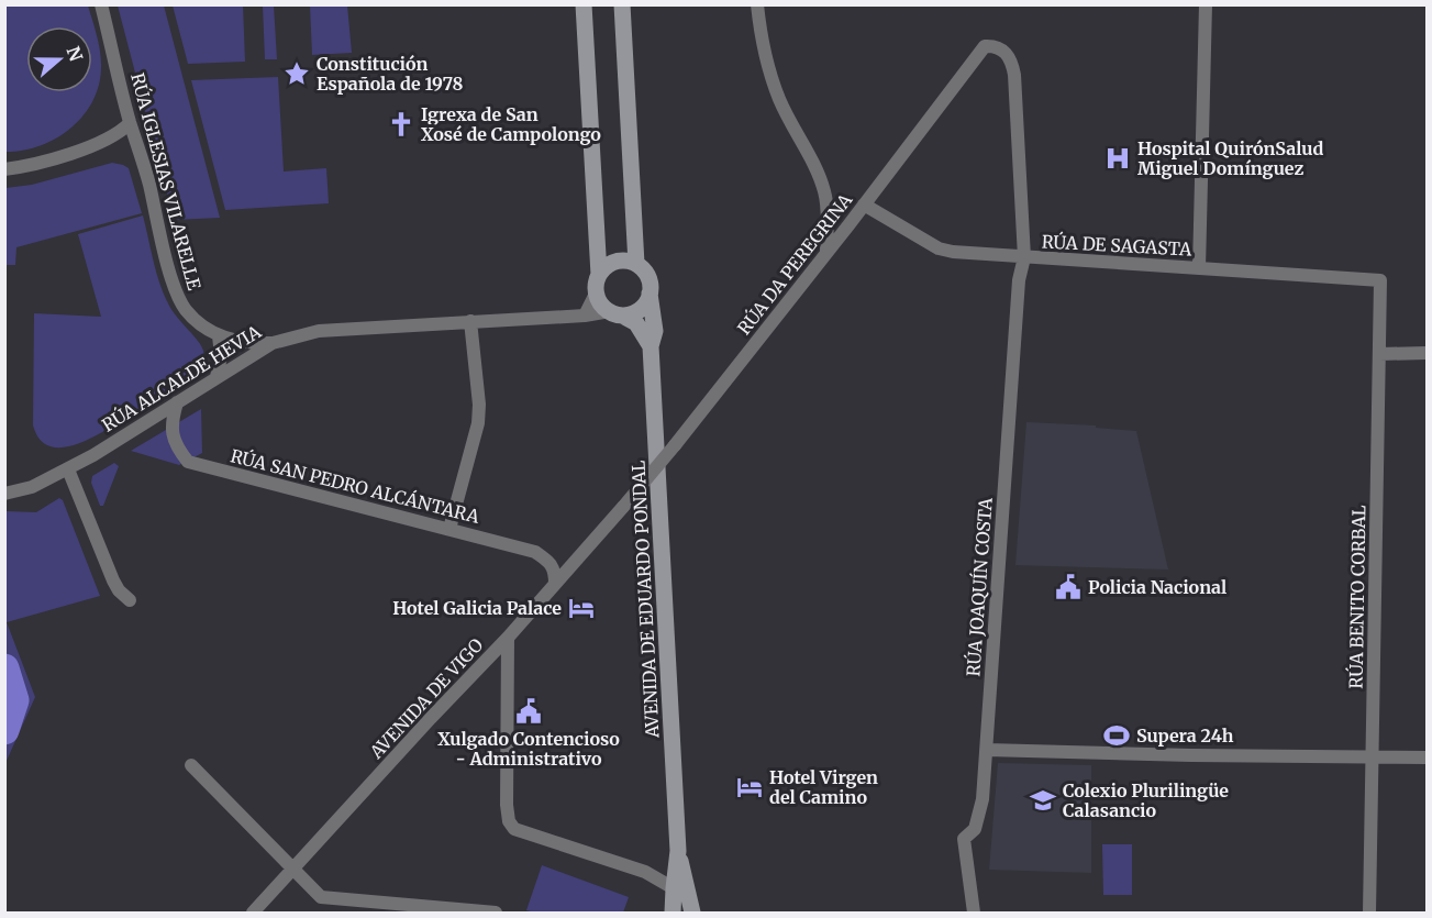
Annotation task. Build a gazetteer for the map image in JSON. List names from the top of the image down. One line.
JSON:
{"streets":{"main road":["AVENIDA DE EDUARDO PONDAL"],"street":["RÚA IGLESIAS VILARELLE","RÚA DE SAGASTA","RÚA DA PEREGRINA","RÚA ALCALDE HEVIA","RÚA SAN PEDRO ALCÁNTARA","RÚA JOAQUÍN COSTA","RÚA BENITO CORBAL","AVENIDA DE VIGO"]},"crossings":[["RÚA IGLESIAS VILARELLE","RÚA ALCALDE HEVIA"],["RÚA DE SAGASTA","RÚA DA PEREGRINA"],["RÚA DE SAGASTA","RÚA JOAQUÍN COSTA"],["RÚA DE SAGASTA","RÚA BENITO CORBAL"],["RÚA DA PEREGRINA","RÚA JOAQUÍN COSTA"],["RÚA DA PEREGRINA","AVENIDA DE VIGO"],["RÚA ALCALDE HEVIA","RÚA SAN PEDRO ALCÁNTARA"],["RÚA ALCALDE HEVIA","AVENIDA DE EDUARDO PONDAL"],["RÚA SAN PEDRO ALCÁNTARA","AVENIDA DE VIGO"]],"places":{"place":["Constitución Española de 1978"],"church":["Igrexa de San Xosé de Campolongo"],"hospital":["Hospital QuirónSalud Miguel Domínguez"],"public building":["Policia Nacional","Xulgado Contencioso - Administrativo"],"hotel":["Hotel Galicia Palace","Hotel Virgen del Camino"],"sports":["Supera 24h"],"school or university":["Colexio Plurilingüe Calasancio"]},"north":"right"}
